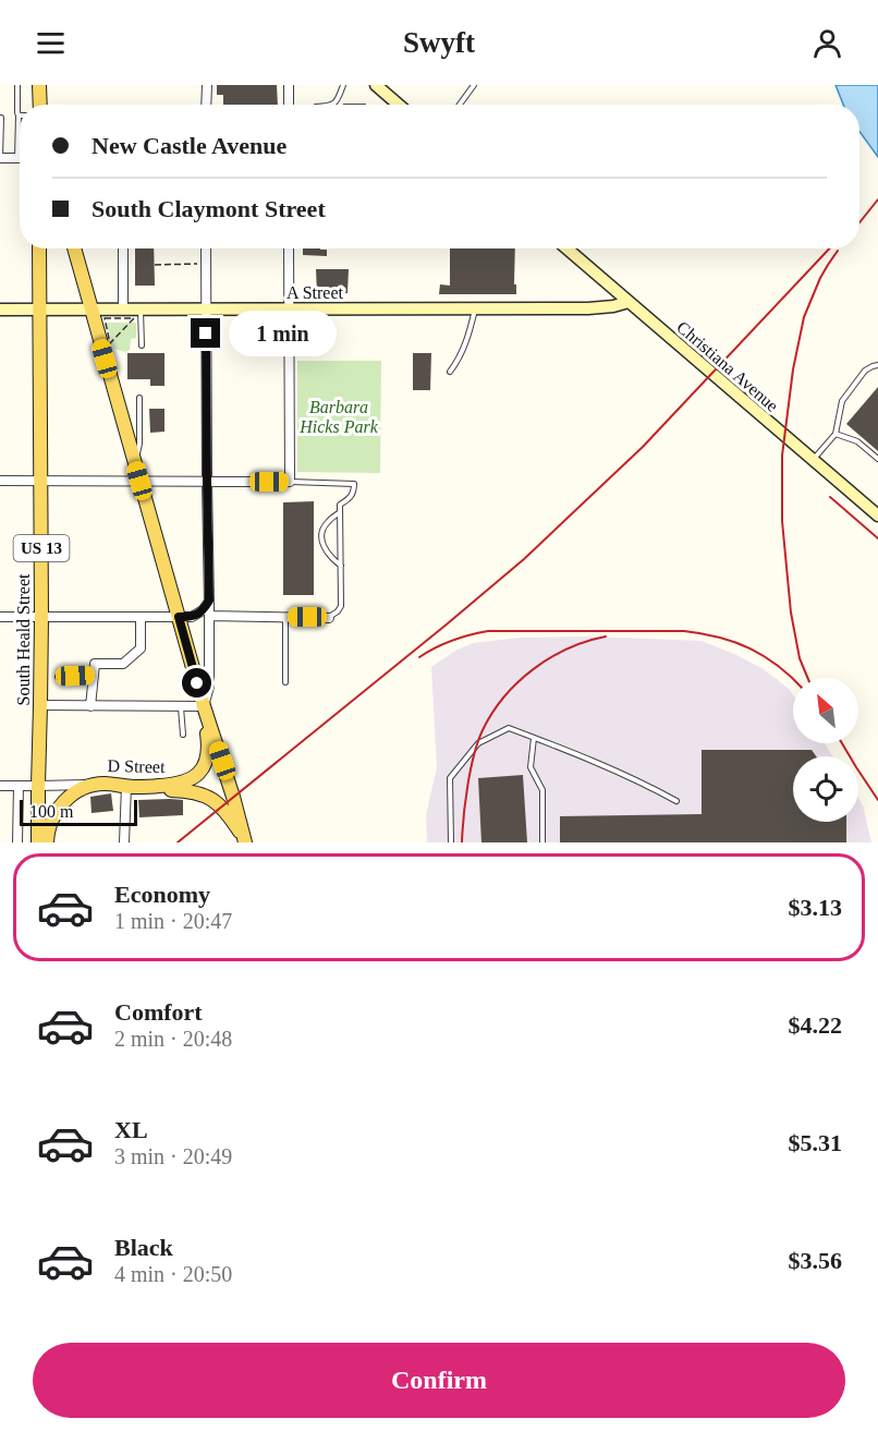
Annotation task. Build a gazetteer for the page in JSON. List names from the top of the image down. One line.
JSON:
{"streets":{"main road":["US 13","South Heald Street","D Street"],"street":["A Street","Christiana Avenue"]},"crossings":[["A Street","Christiana Avenue"],["A Street","South Heald Street"],["South Heald Street","D Street"]],"parks":["Barbara Hicks Park"],"scale_bar":"100 m","north":"top left","page":{"header":"Swyft","banner":["New Castle Avenue","South Claymont Street"],"bubble":"1 min","scale":"100 m","list":[{"name":"Economy","note":"1 min · 20:47","value":"$3.13"},{"name":"Comfort","note":"2 min · 20:48","value":"$4.22"},{"name":"XL","note":"3 min · 20:49","value":"$5.31"},{"name":"Black","note":"4 min · 20:50","value":"$3.56"}],"buttons":"Confirm"}}
